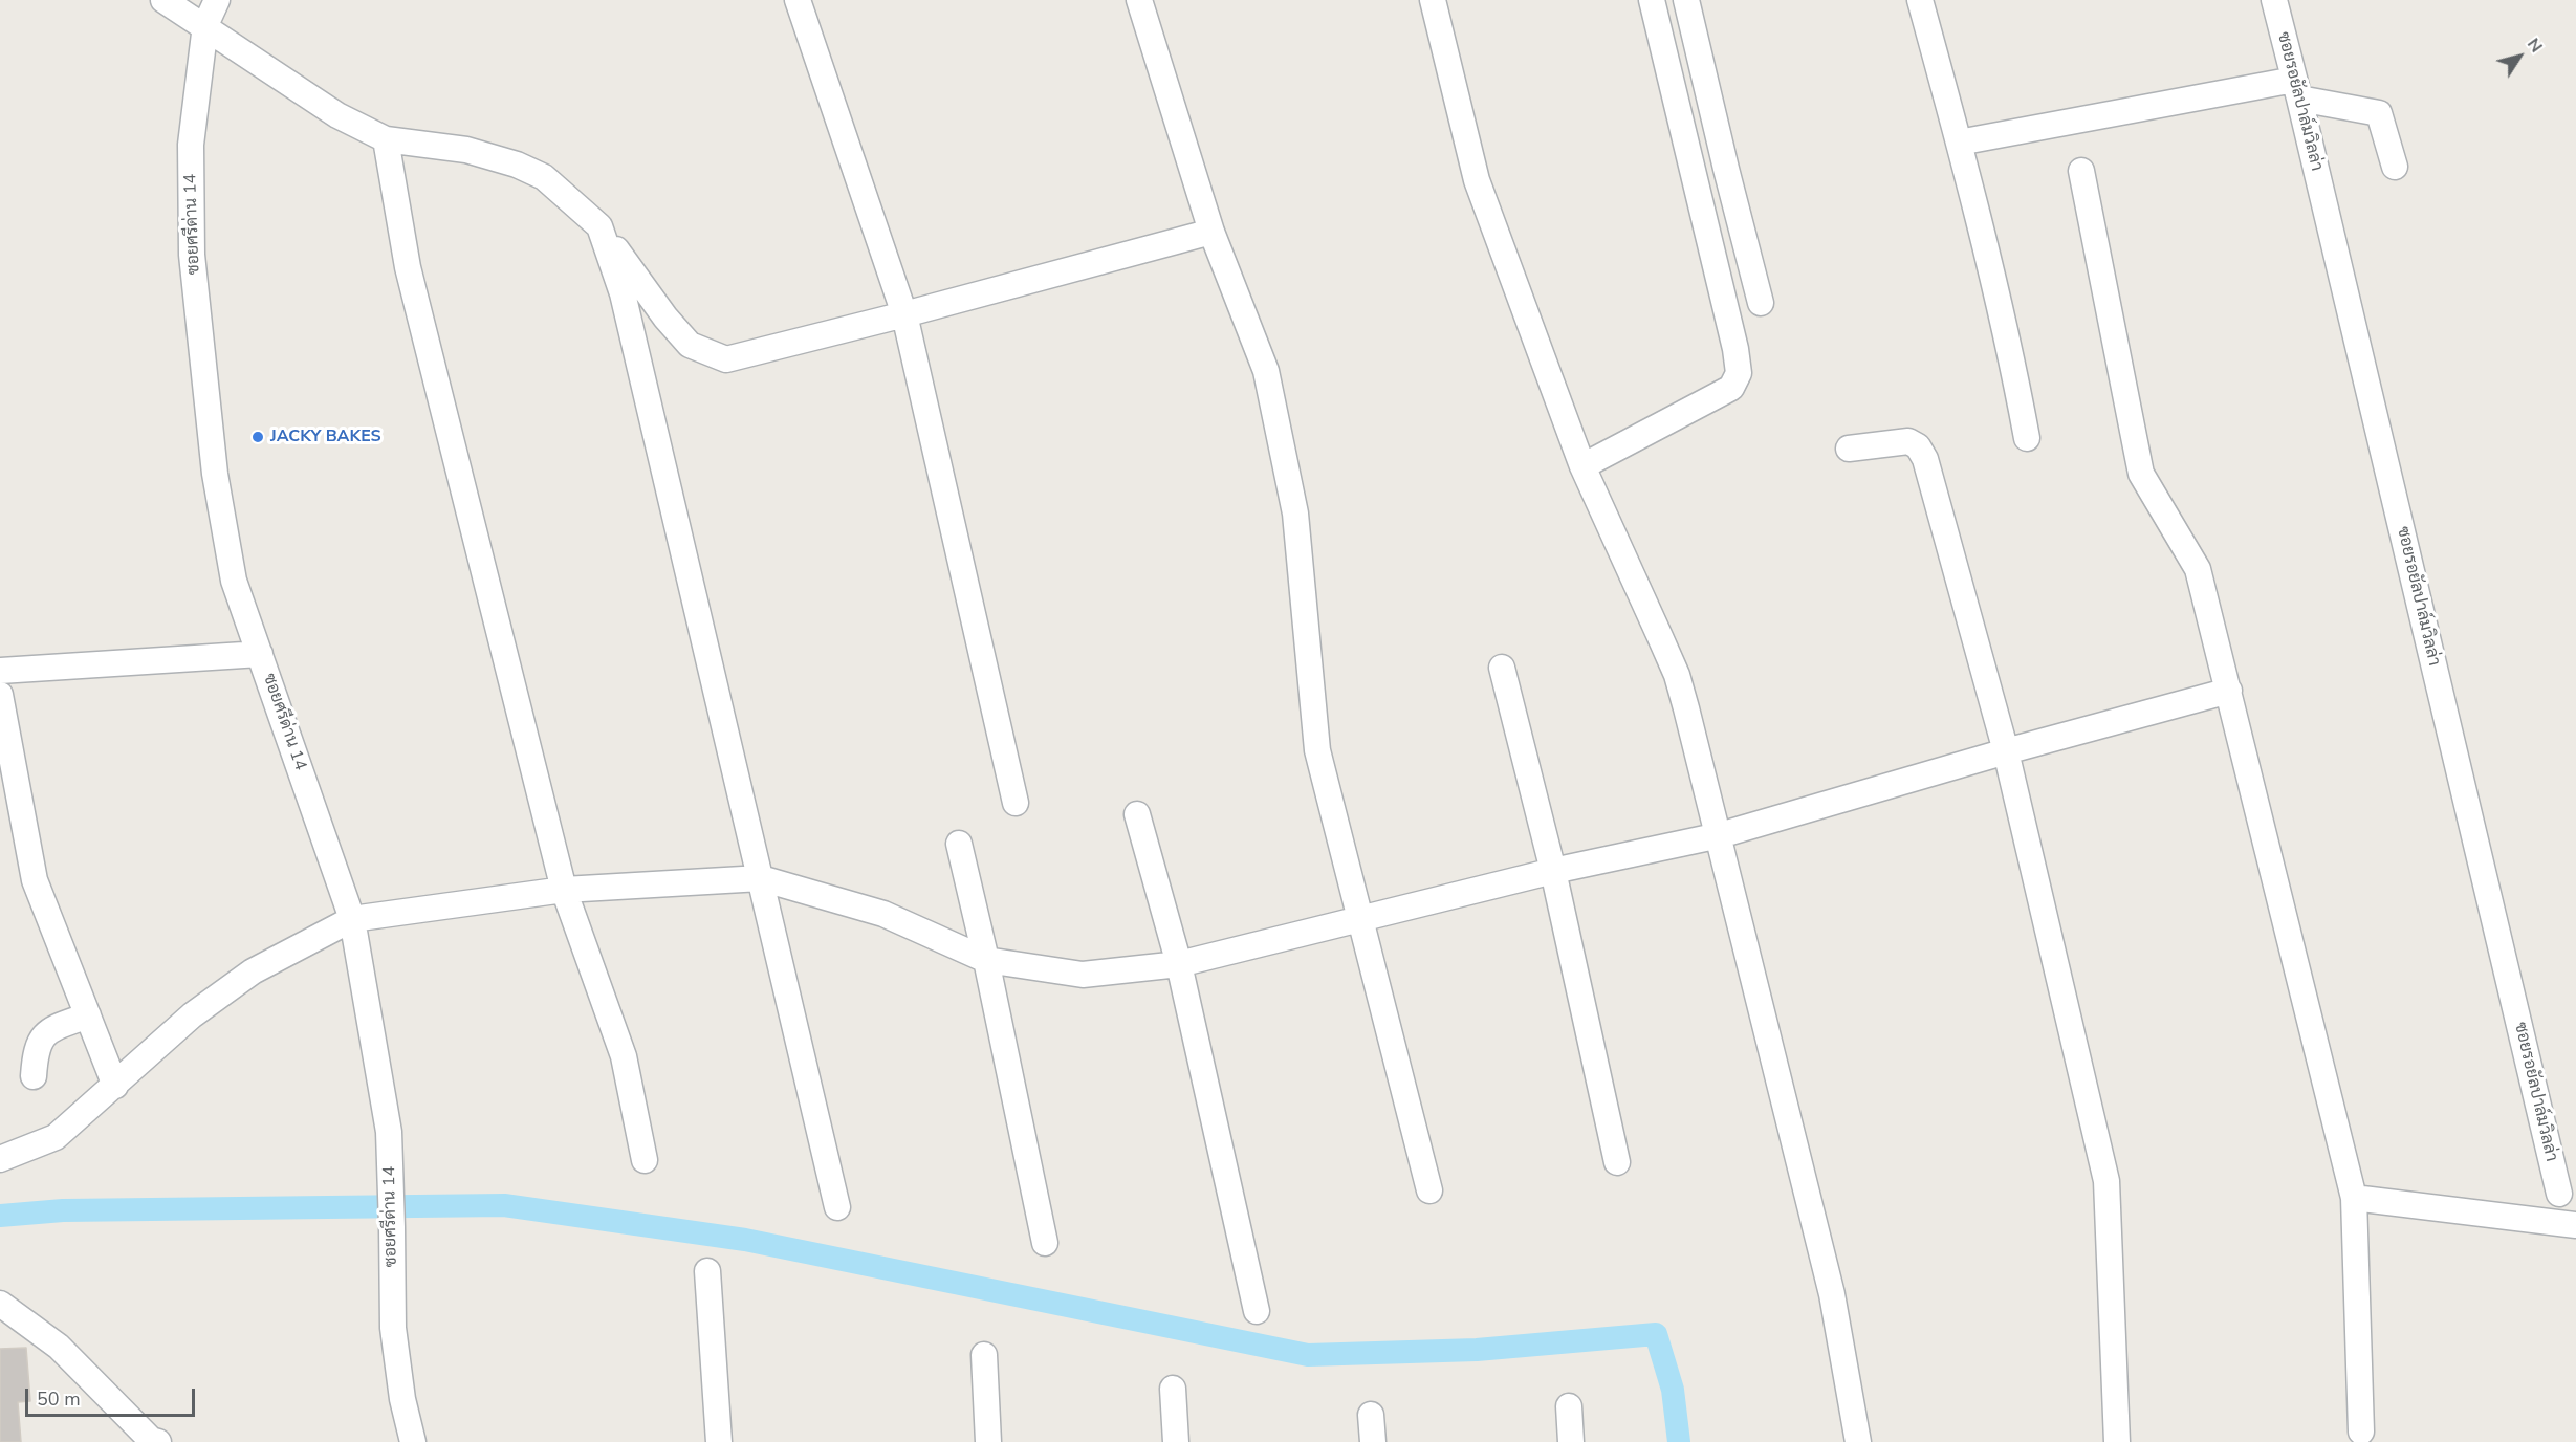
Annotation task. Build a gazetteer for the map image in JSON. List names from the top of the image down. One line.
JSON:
{"streets":{"street":["ซอยรอยัลปาล์มวิลล่า","ซอยศรีด่าน 14"]},"places":["JACKY BAKES"],"scale_bar":"50 m","north":"top right"}
